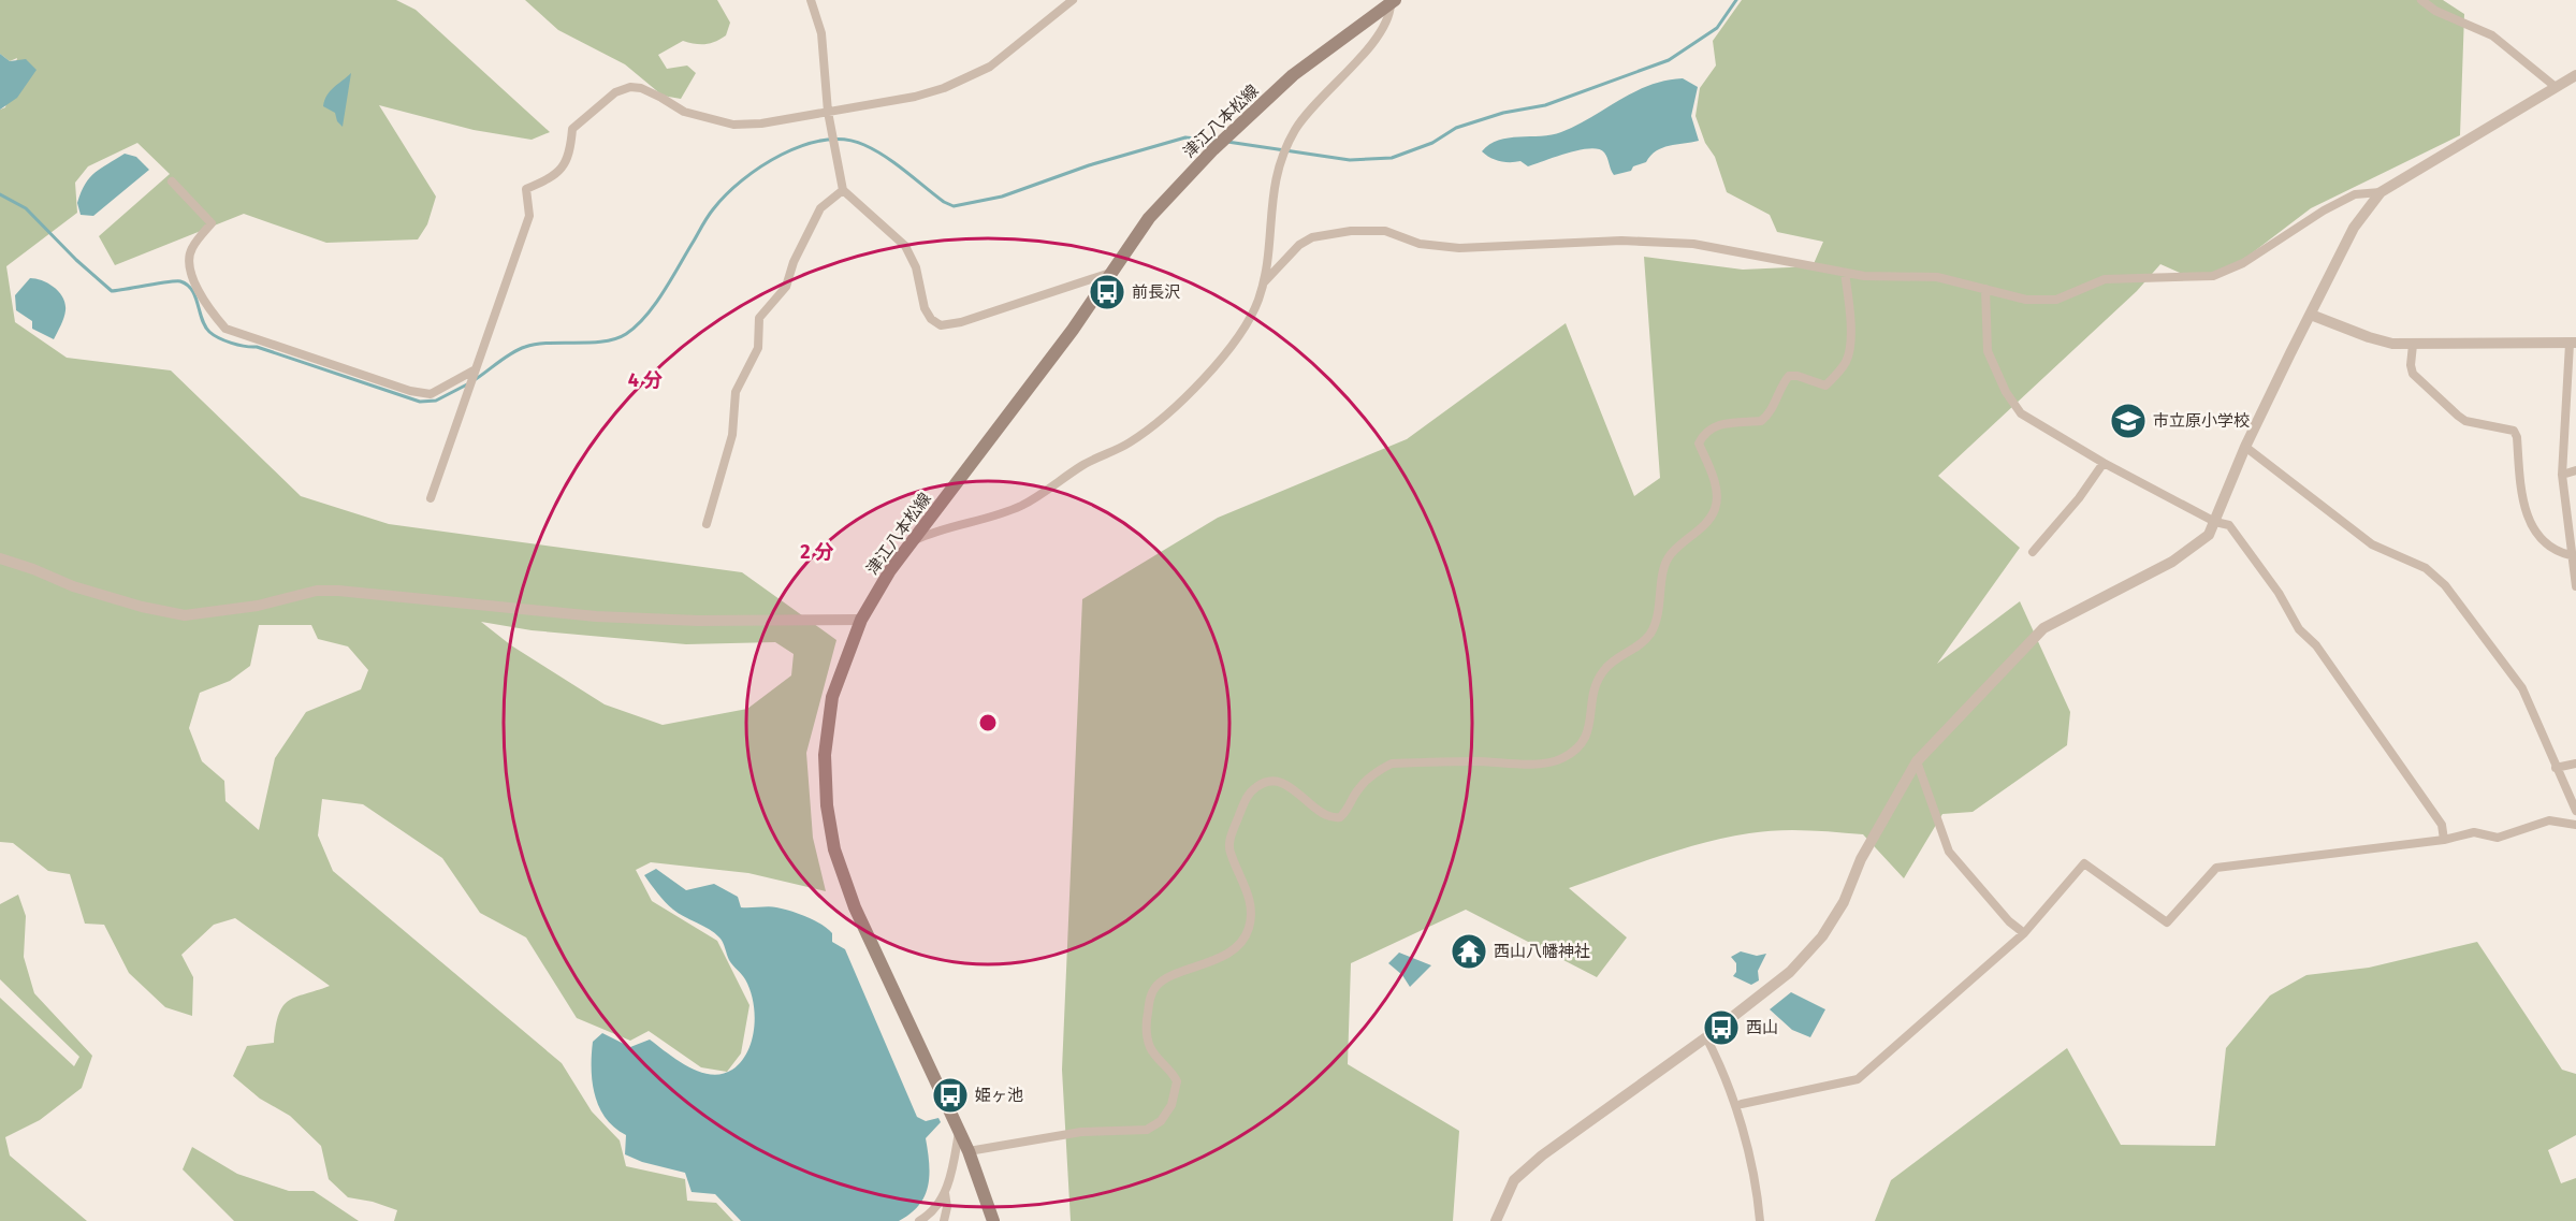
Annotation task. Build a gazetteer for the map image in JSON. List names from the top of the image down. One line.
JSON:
{"streets":{"main road":["津江八本松線"]},"places":{"bus stop":["前長沢","西山","姫ヶ池"],"school or university":["市立原小学校"],"temple":["西山八幡神社"]},"rings":["4 分","2 分"]}
